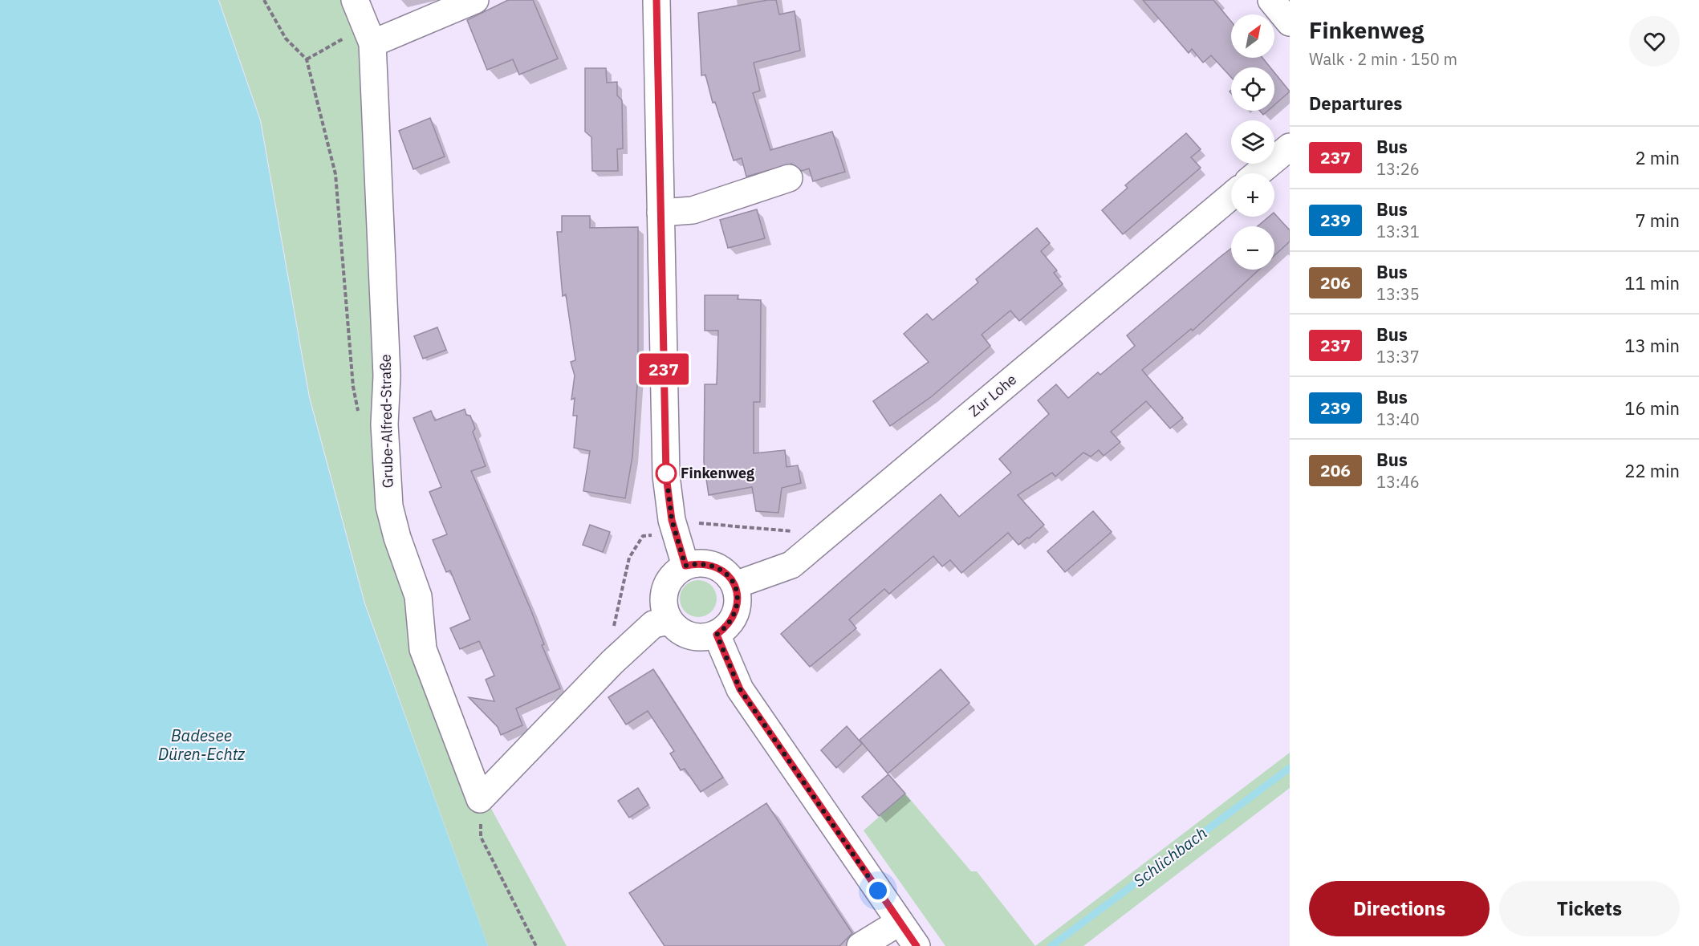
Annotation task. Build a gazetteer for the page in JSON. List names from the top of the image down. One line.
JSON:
{"streets":{"street":["Zur Lohe","Grube-Alfred-Straße"]},"water":["Badesee Düren-Echtz","Schlichbach"],"places":["Finkenweg"],"lines":["bus line 237"],"north":"top right","page":{"on_map":"237","heading":[["Finkenweg","Walk · 2 min · 150 m"],"Departures"],"map_buttons":["+","−"],"list":[{"mark":"237","name":"Bus","note":"13:26","value":"2 min"},{"mark":"239","name":"Bus","note":"13:31","value":"7 min"},{"mark":"206","name":"Bus","note":"13:35","value":"11 min"},{"mark":"237","name":"Bus","note":"13:37","value":"13 min"},{"mark":"239","name":"Bus","note":"13:40","value":"16 min"},{"mark":"206","name":"Bus","note":"13:46","value":"22 min"}],"buttons":["Directions","Tickets"]}}
